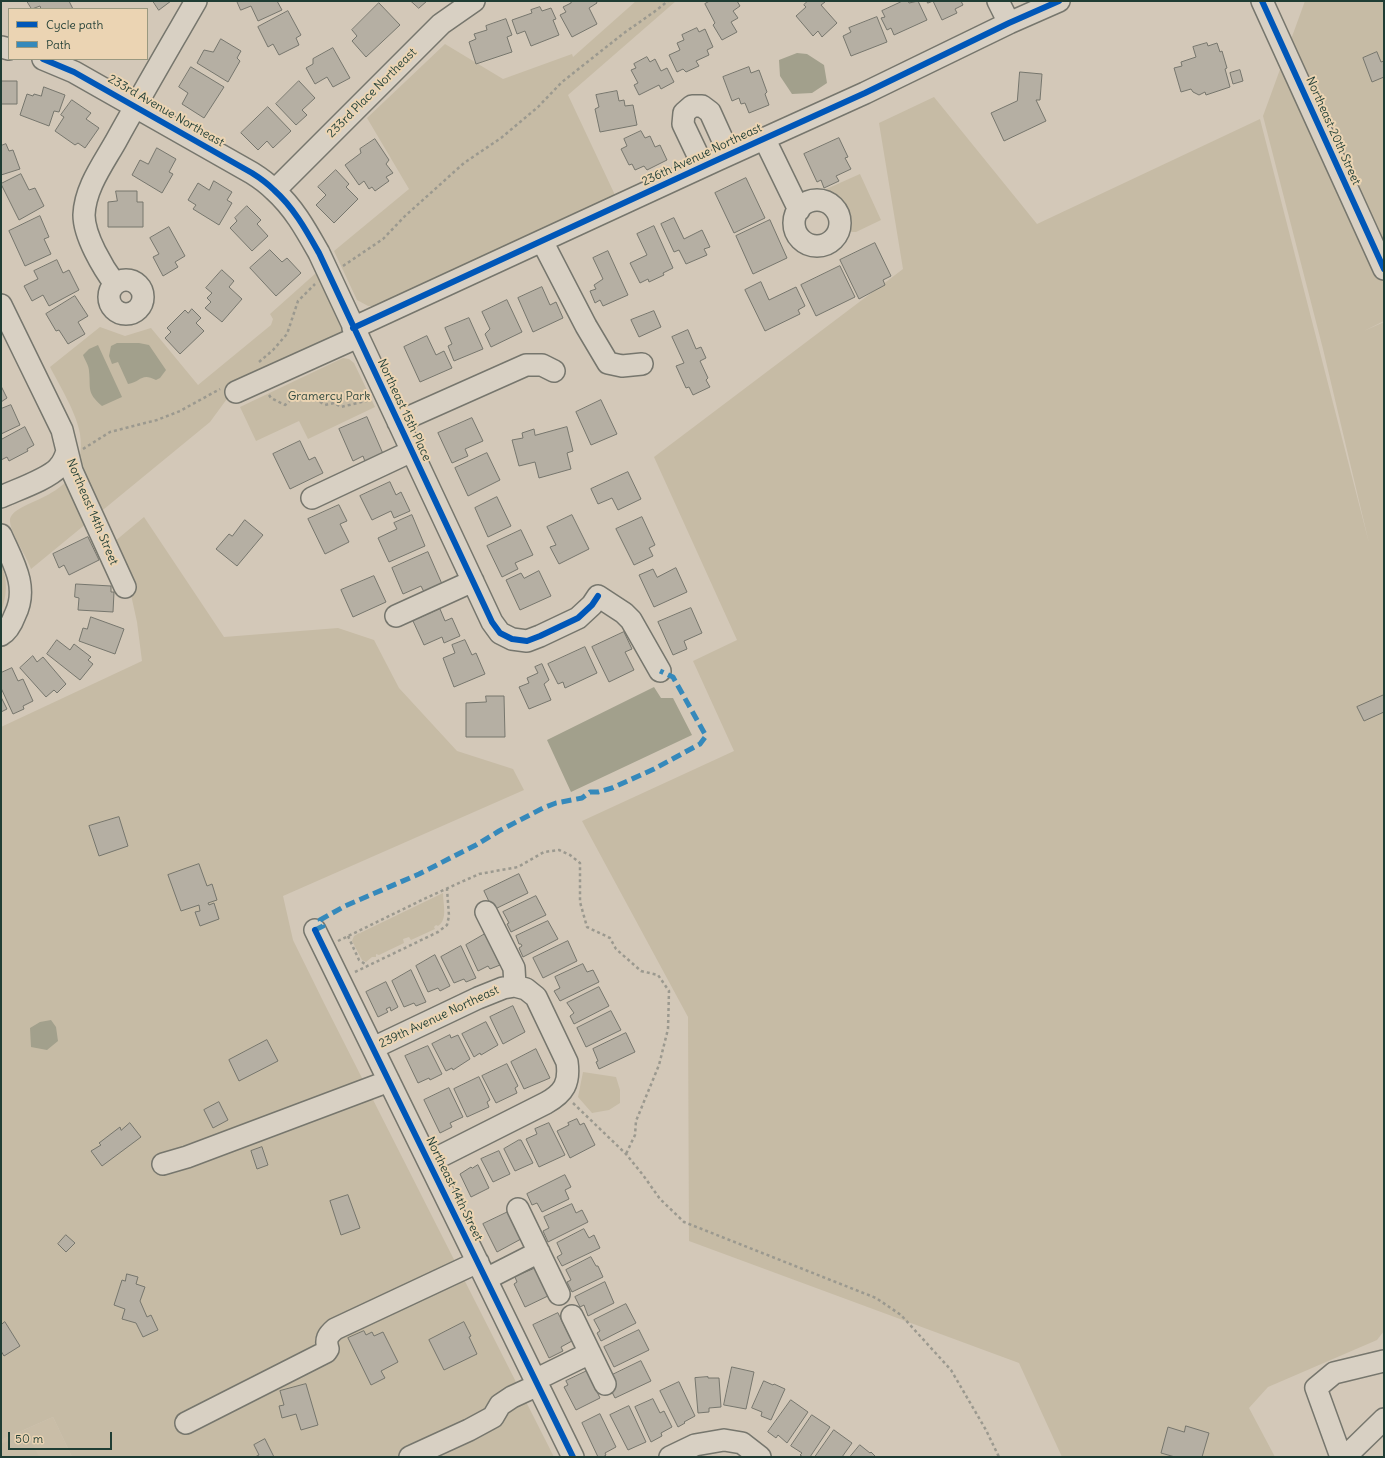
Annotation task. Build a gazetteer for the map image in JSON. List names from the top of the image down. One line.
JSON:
{"streets":{"street":["233rd Place Northeast","233rd Avenue Northeast","Northeast 20th Street","236th Avenue Northeast","Northeast 15th Place","Northeast 14th Street","239th Avenue Northeast"]},"crossings":[["233rd Place Northeast","233rd Avenue Northeast"],["233rd Place Northeast","Northeast 15th Place"],["233rd Avenue Northeast","Northeast 15th Place"],["236th Avenue Northeast","Northeast 15th Place"],["Northeast 14th Street","239th Avenue Northeast"]],"parks":["Gramercy Park"],"legend":["Cycle path","Path"],"scale_bar":"50 m"}
